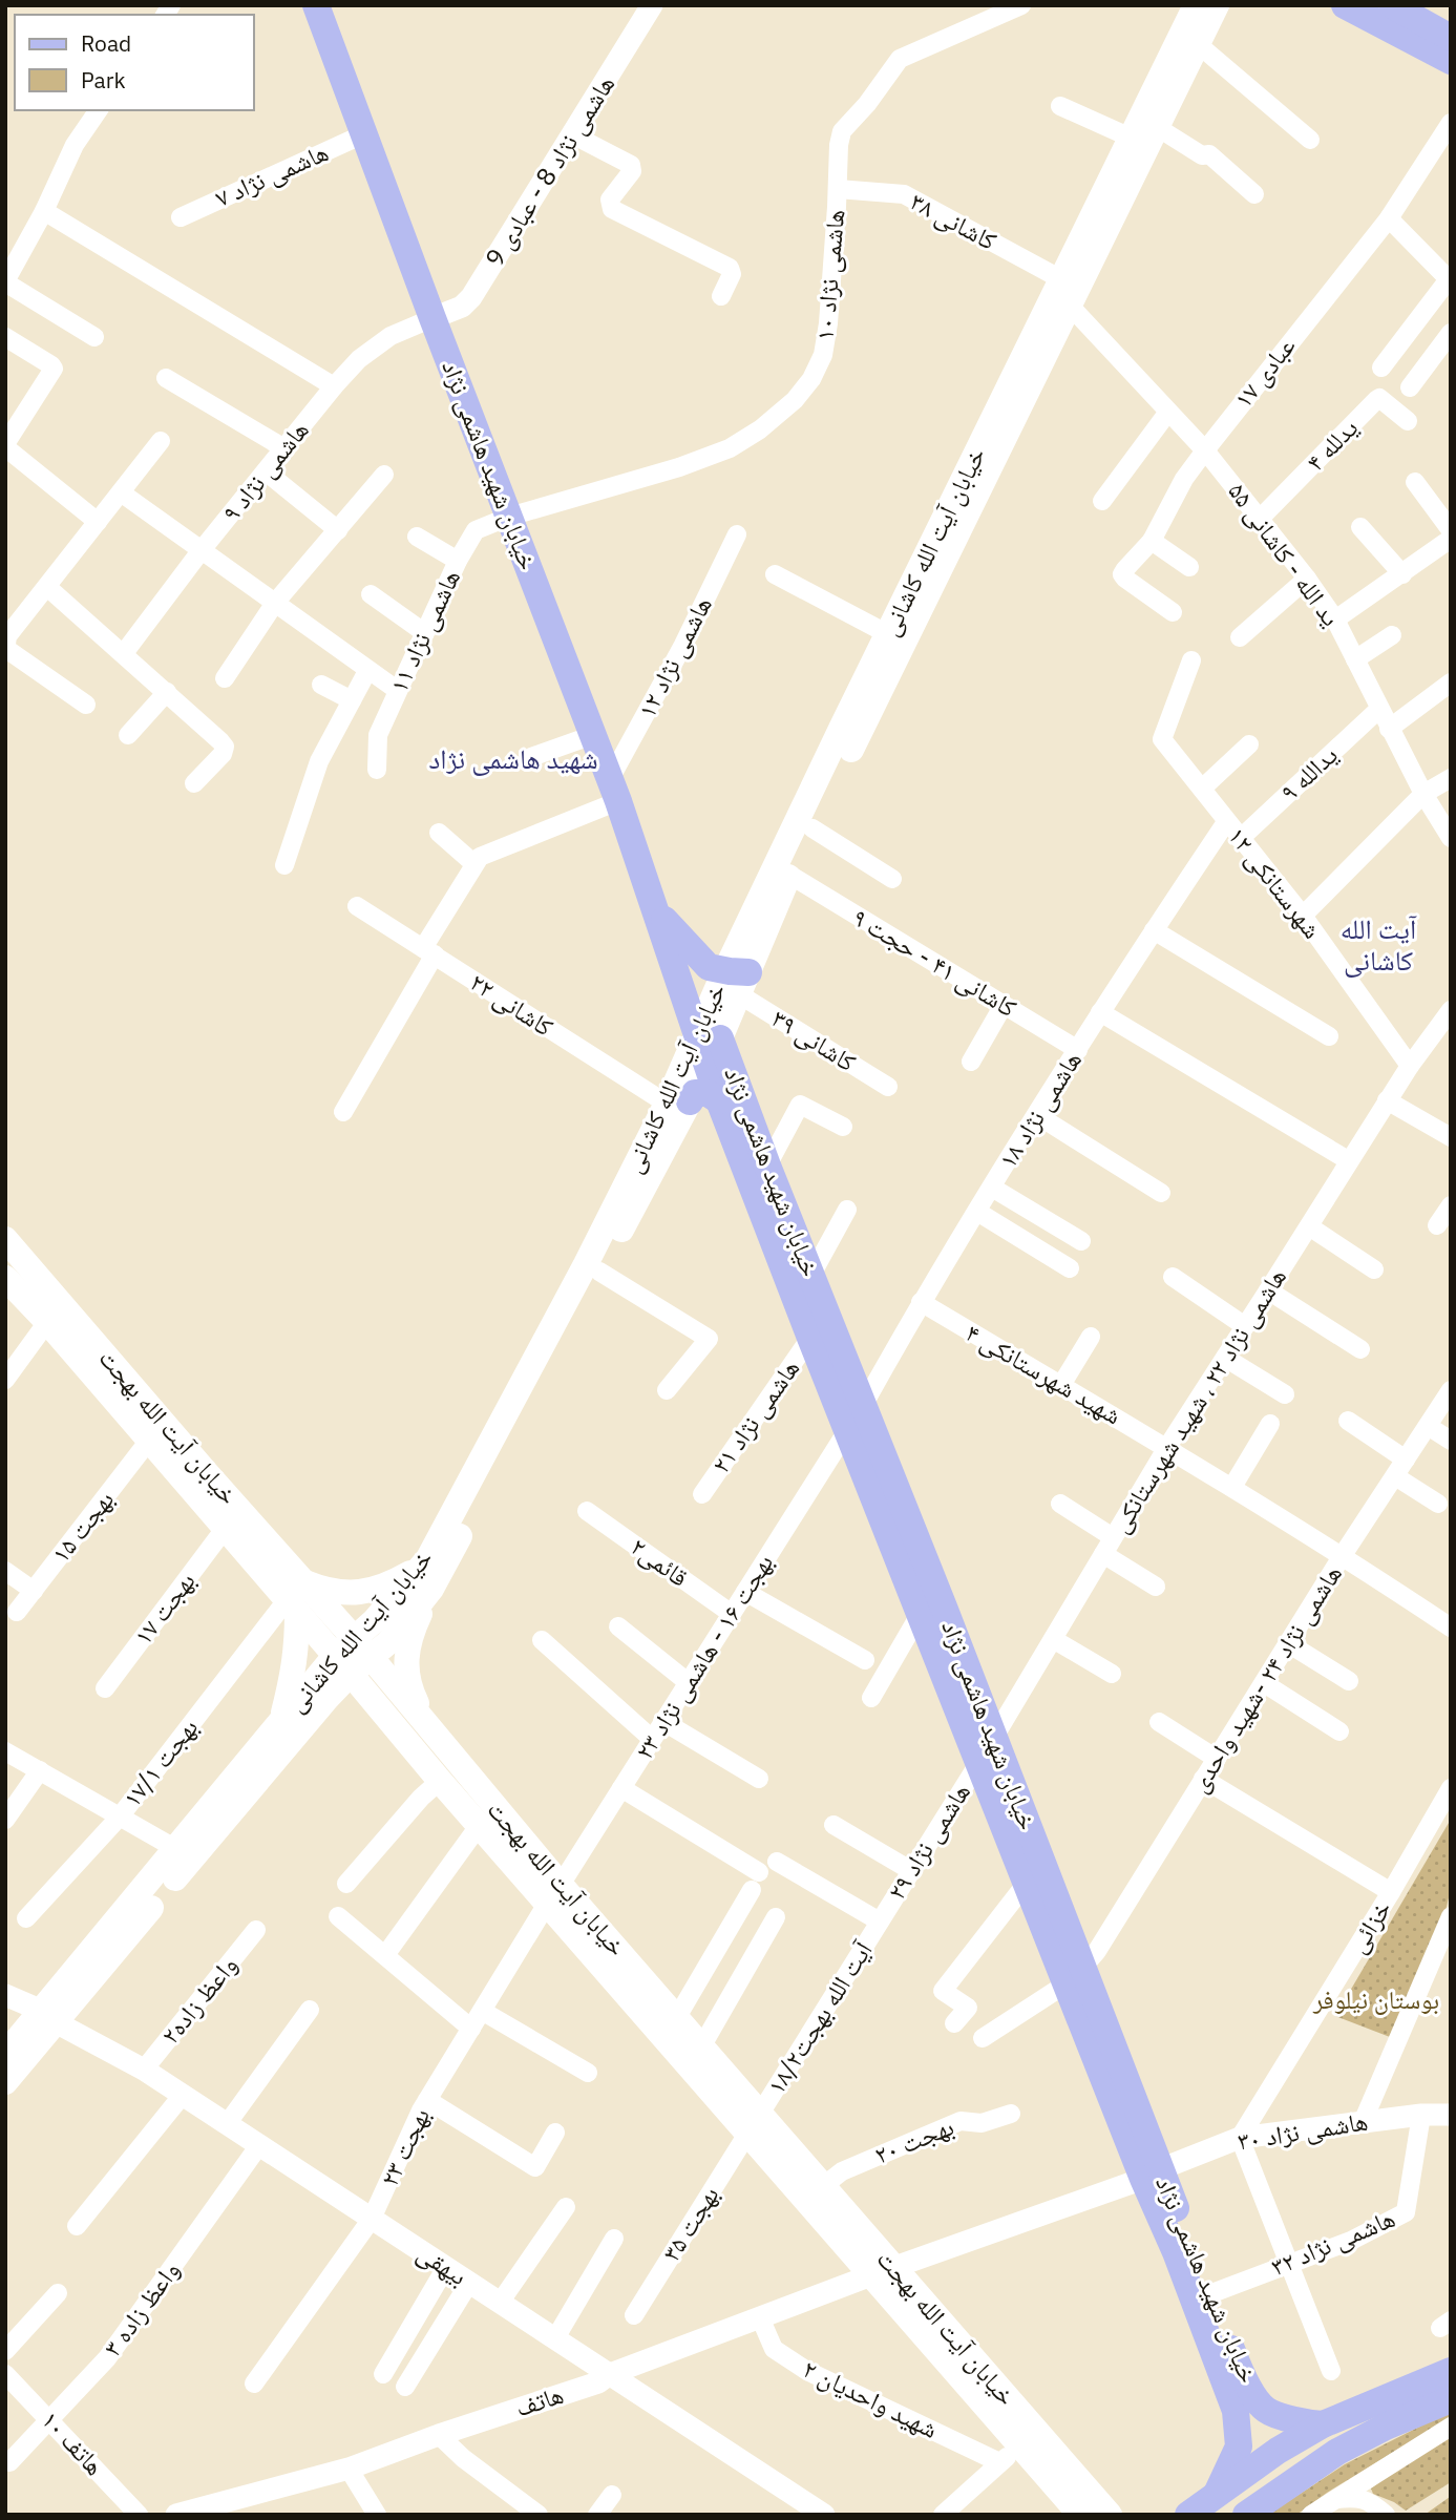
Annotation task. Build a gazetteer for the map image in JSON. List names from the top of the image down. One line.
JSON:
{"streets":{"main road":["خیابان شهید هاشمی نژاد","خیابان آیت الله کاشانی","خیابان آیت الله بهجت"],"street":["هاشمی نژاد 8 - عبادی 9","هاشمی نژاد ۷","کاشانی ۳۸","هاشمی نژاد ۱۰","عبادی ۱۷","یدلله ۴","هاشمی نژاد ۹","ید الله - کاشانی ۵۵","هاشمی نژاد ۱۱","هاشمی نژاد ۱۲","یدالله ۹","شهرستانکی ۱۲","کاشانی ۴۱ - حجت ۹","کاشانی ۲۲","کاشانی ۳۹","هاشمی نژاد ۱۸","شهید شهرستانکی ۴","هاشمی نژاد ۲۲ ، شهید شهرستانکی","هاشمی نژاد ۲۱","بهجت ۱۵","قائمی۲","بهجت ۱۷","بهجت ۱۶ - هاشمی نژاد ۲۳","هاشمی نژاد ۲۴ -شهید واحدی","بهجت ۱۷/۱","هاشمی نژاد ۲۹","خزائی","واعظ زاده۲","آیت الله بهجت۱۸/۲","هاشمی نژاد ۳۰","بهجت ۲۰","بهجت ۲۳","بهجت ۳۵","هاشمی نژاد ۳۲","بیهقی","واعظ زاده ۳","شهید واحدیان ۲","هاتف","هاتف ۱۰"]},"crossings":[["هاشمی نژاد 8 - عبادی 9","خیابان شهید هاشمی نژاد"],["هاشمی نژاد 8 - عبادی 9","هاشمی نژاد ۹"],["هاشمی نژاد ۷","خیابان شهید هاشمی نژاد"],["کاشانی ۳۸","هاشمی نژاد ۱۰"],["کاشانی ۳۸","خیابان آیت الله کاشانی"],["هاشمی نژاد ۱۰","خیابان شهید هاشمی نژاد"],["هاشمی نژاد ۱۰","هاشمی نژاد ۱۱"],["عبادی ۱۷","ید الله - کاشانی ۵۵"],["یدلله ۴","ید الله - کاشانی ۵۵"],["خیابان شهید هاشمی نژاد","هاشمی نژاد ۹"],["خیابان شهید هاشمی نژاد","خیابان آیت الله کاشانی"],["خیابان شهید هاشمی نژاد","هاشمی نژاد ۱۱"],["خیابان شهید هاشمی نژاد","هاشمی نژاد ۱۲"],["خیابان شهید هاشمی نژاد","هاشمی نژاد ۱۸"],["خیابان شهید هاشمی نژاد","هاشمی نژاد ۲۲ ، شهید شهرستانکی"],["خیابان شهید هاشمی نژاد","هاشمی نژاد ۲۱"],["خیابان شهید هاشمی نژاد","بهجت ۱۶ - هاشمی نژاد ۲۳"],["خیابان شهید هاشمی نژاد","هاشمی نژاد ۲۴ -شهید واحدی"],["خیابان شهید هاشمی نژاد","هاشمی نژاد ۲۹"],["خیابان شهید هاشمی نژاد","هاشمی نژاد ۳۰"],["خیابان شهید هاشمی نژاد","هاشمی نژاد ۳۲"],["خیابان آیت الله کاشانی","ید الله - کاشانی ۵۵"],["خیابان آیت الله کاشانی","کاشانی ۴۱ - حجت ۹"],["خیابان آیت الله کاشانی","کاشانی ۲۲"],["خیابان آیت الله کاشانی","کاشانی ۳۹"],["خیابان آیت الله کاشانی","خیابان آیت الله بهجت"],["خیابان آیت الله کاشانی","بیهقی"],["ید الله - کاشانی ۵۵","یدالله ۹"],["یدالله ۹","شهرستانکی ۱۲"],["شهرستانکی ۱۲","هاشمی نژاد ۱۸"],["شهرستانکی ۱۲","هاشمی نژاد ۲۲ ، شهید شهرستانکی"],["کاشانی ۴۱ - حجت ۹","هاشمی نژاد ۱۸"],["هاشمی نژاد ۱۸","شهید شهرستانکی ۴"],["شهید شهرستانکی ۴","هاشمی نژاد ۲۲ ، شهید شهرستانکی"],["شهید شهرستانکی ۴","هاشمی نژاد ۲۴ -شهید واحدی"],["هاشمی نژاد ۲۲ ، شهید شهرستانکی","هاشمی نژاد ۲۹"],["خیابان آیت الله بهجت","بهجت ۱۵"],["خیابان آیت الله بهجت","بهجت ۱۷"],["خیابان آیت الله بهجت","بهجت ۱۶ - هاشمی نژاد ۲۳"],["خیابان آیت الله بهجت","بهجت ۱۷/۱"],["خیابان آیت الله بهجت","آیت الله بهجت۱۸/۲"],["خیابان آیت الله بهجت","هاشمی نژاد ۳۰"],["خیابان آیت الله بهجت","بهجت ۲۰"],["خیابان آیت الله بهجت","بهجت ۲۳"],["خیابان آیت الله بهجت","بهجت ۳۵"],["خیابان آیت الله بهجت","هاتف"],["قائمی۲","بهجت ۱۶ - هاشمی نژاد ۲۳"],["بهجت ۱۶ - هاشمی نژاد ۲۳","بهجت ۲۳"],["هاشمی نژاد ۲۹","آیت الله بهجت۱۸/۲"],["خزائی","هاشمی نژاد ۳۰"],["واعظ زاده۲","بیهقی"],["آیت الله بهجت۱۸/۲","بهجت ۳۵"],["هاشمی نژاد ۳۰","هاشمی نژاد ۳۲"],["هاشمی نژاد ۳۰","هاتف"],["بهجت ۲۳","بیهقی"],["بیهقی","واعظ زاده ۳"],["بیهقی","هاتف"],["واعظ زاده ۳","هاتف ۱۰"],["شهید واحدیان ۲","هاتف"]],"districts":["شهید هاشمی نژاد","آیت الله کاشانی"],"parks":["بوستان نیلوفر"],"legend":["Road","Park"]}
